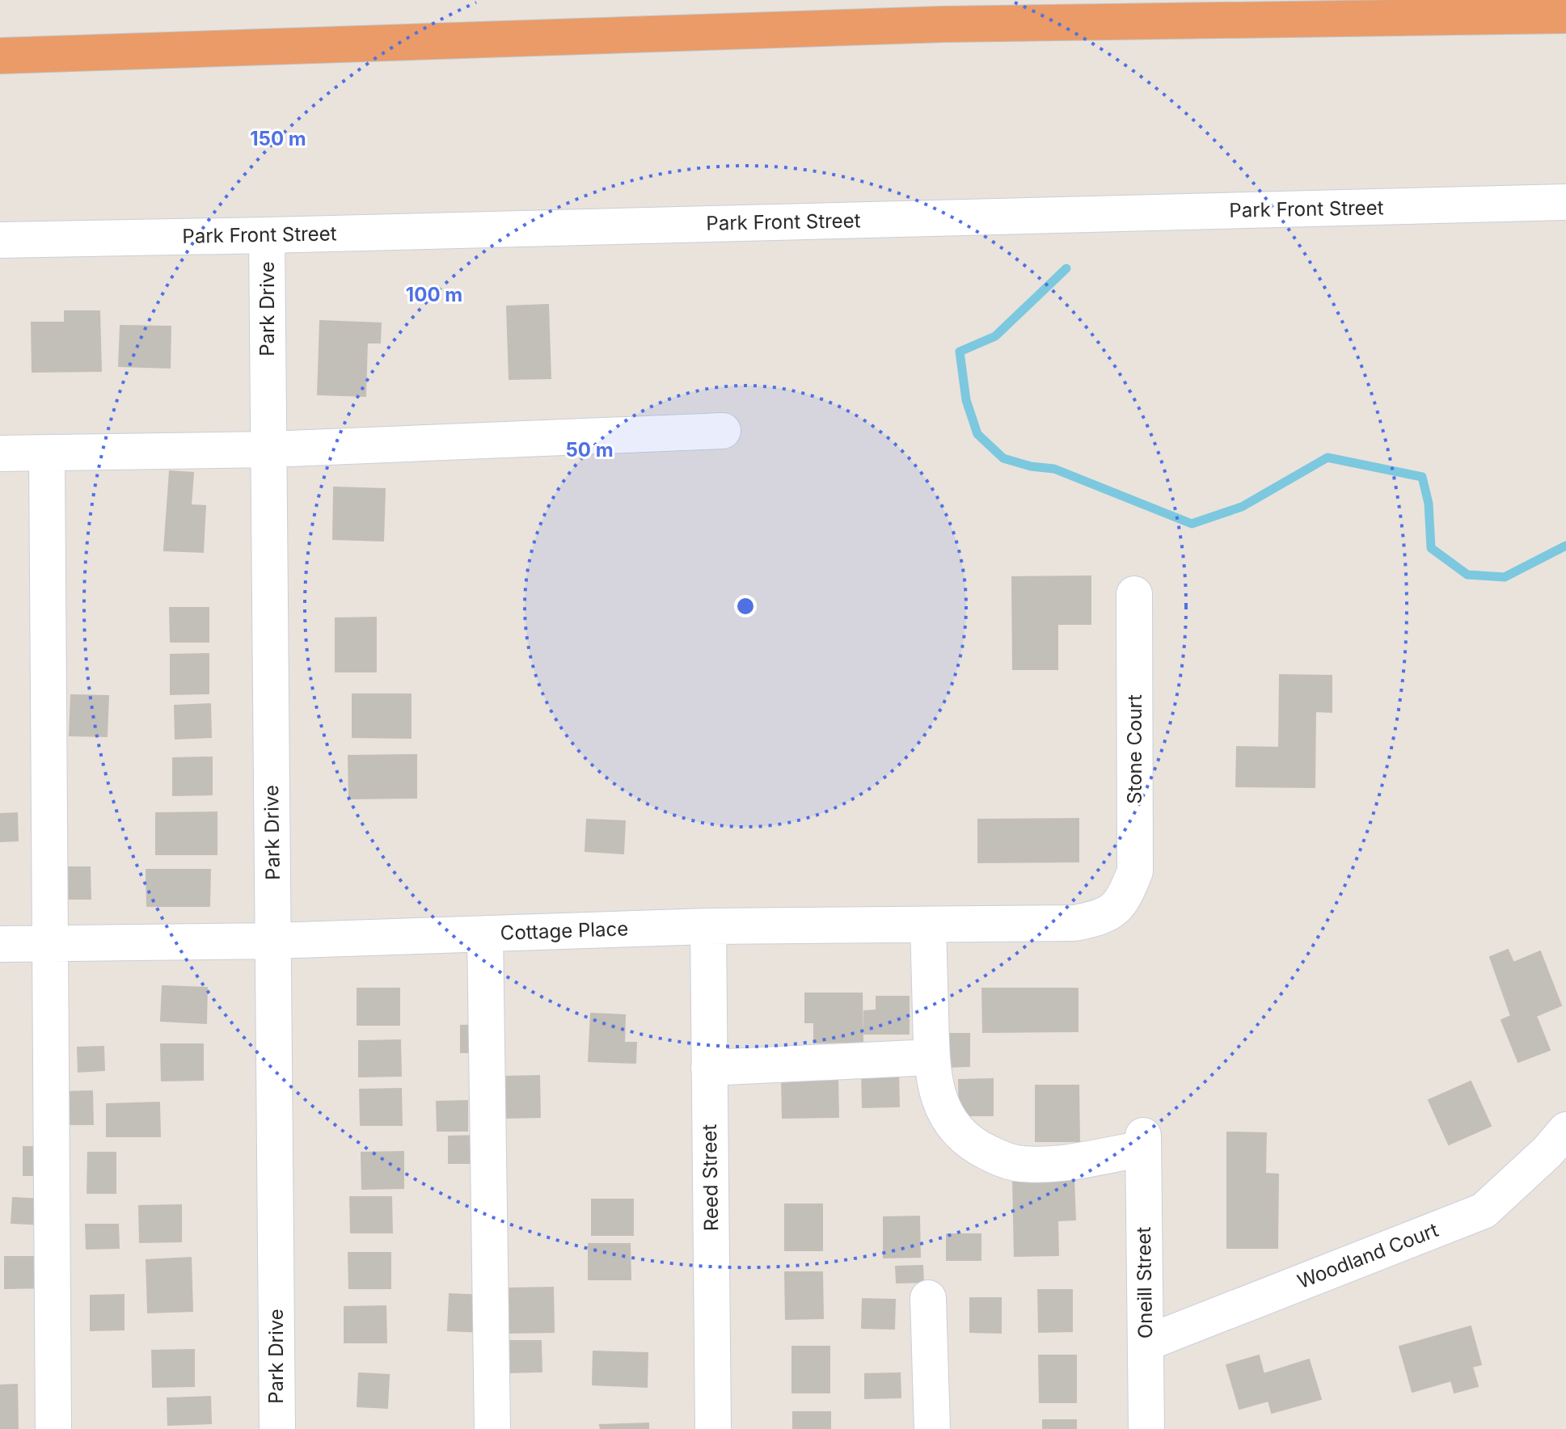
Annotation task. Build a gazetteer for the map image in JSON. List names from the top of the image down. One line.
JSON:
{"streets":{"street":["Park Front Street","Park Drive","Stone Court","Cottage Place","Reed Street","Woodland Court","Oneill Street"]},"crossings":[["Park Front Street","Park Drive"],["Park Drive","Cottage Place"],["Stone Court","Cottage Place"],["Cottage Place","Reed Street"],["Woodland Court","Oneill Street"]],"rings":["150 m","100 m","50 m"]}
